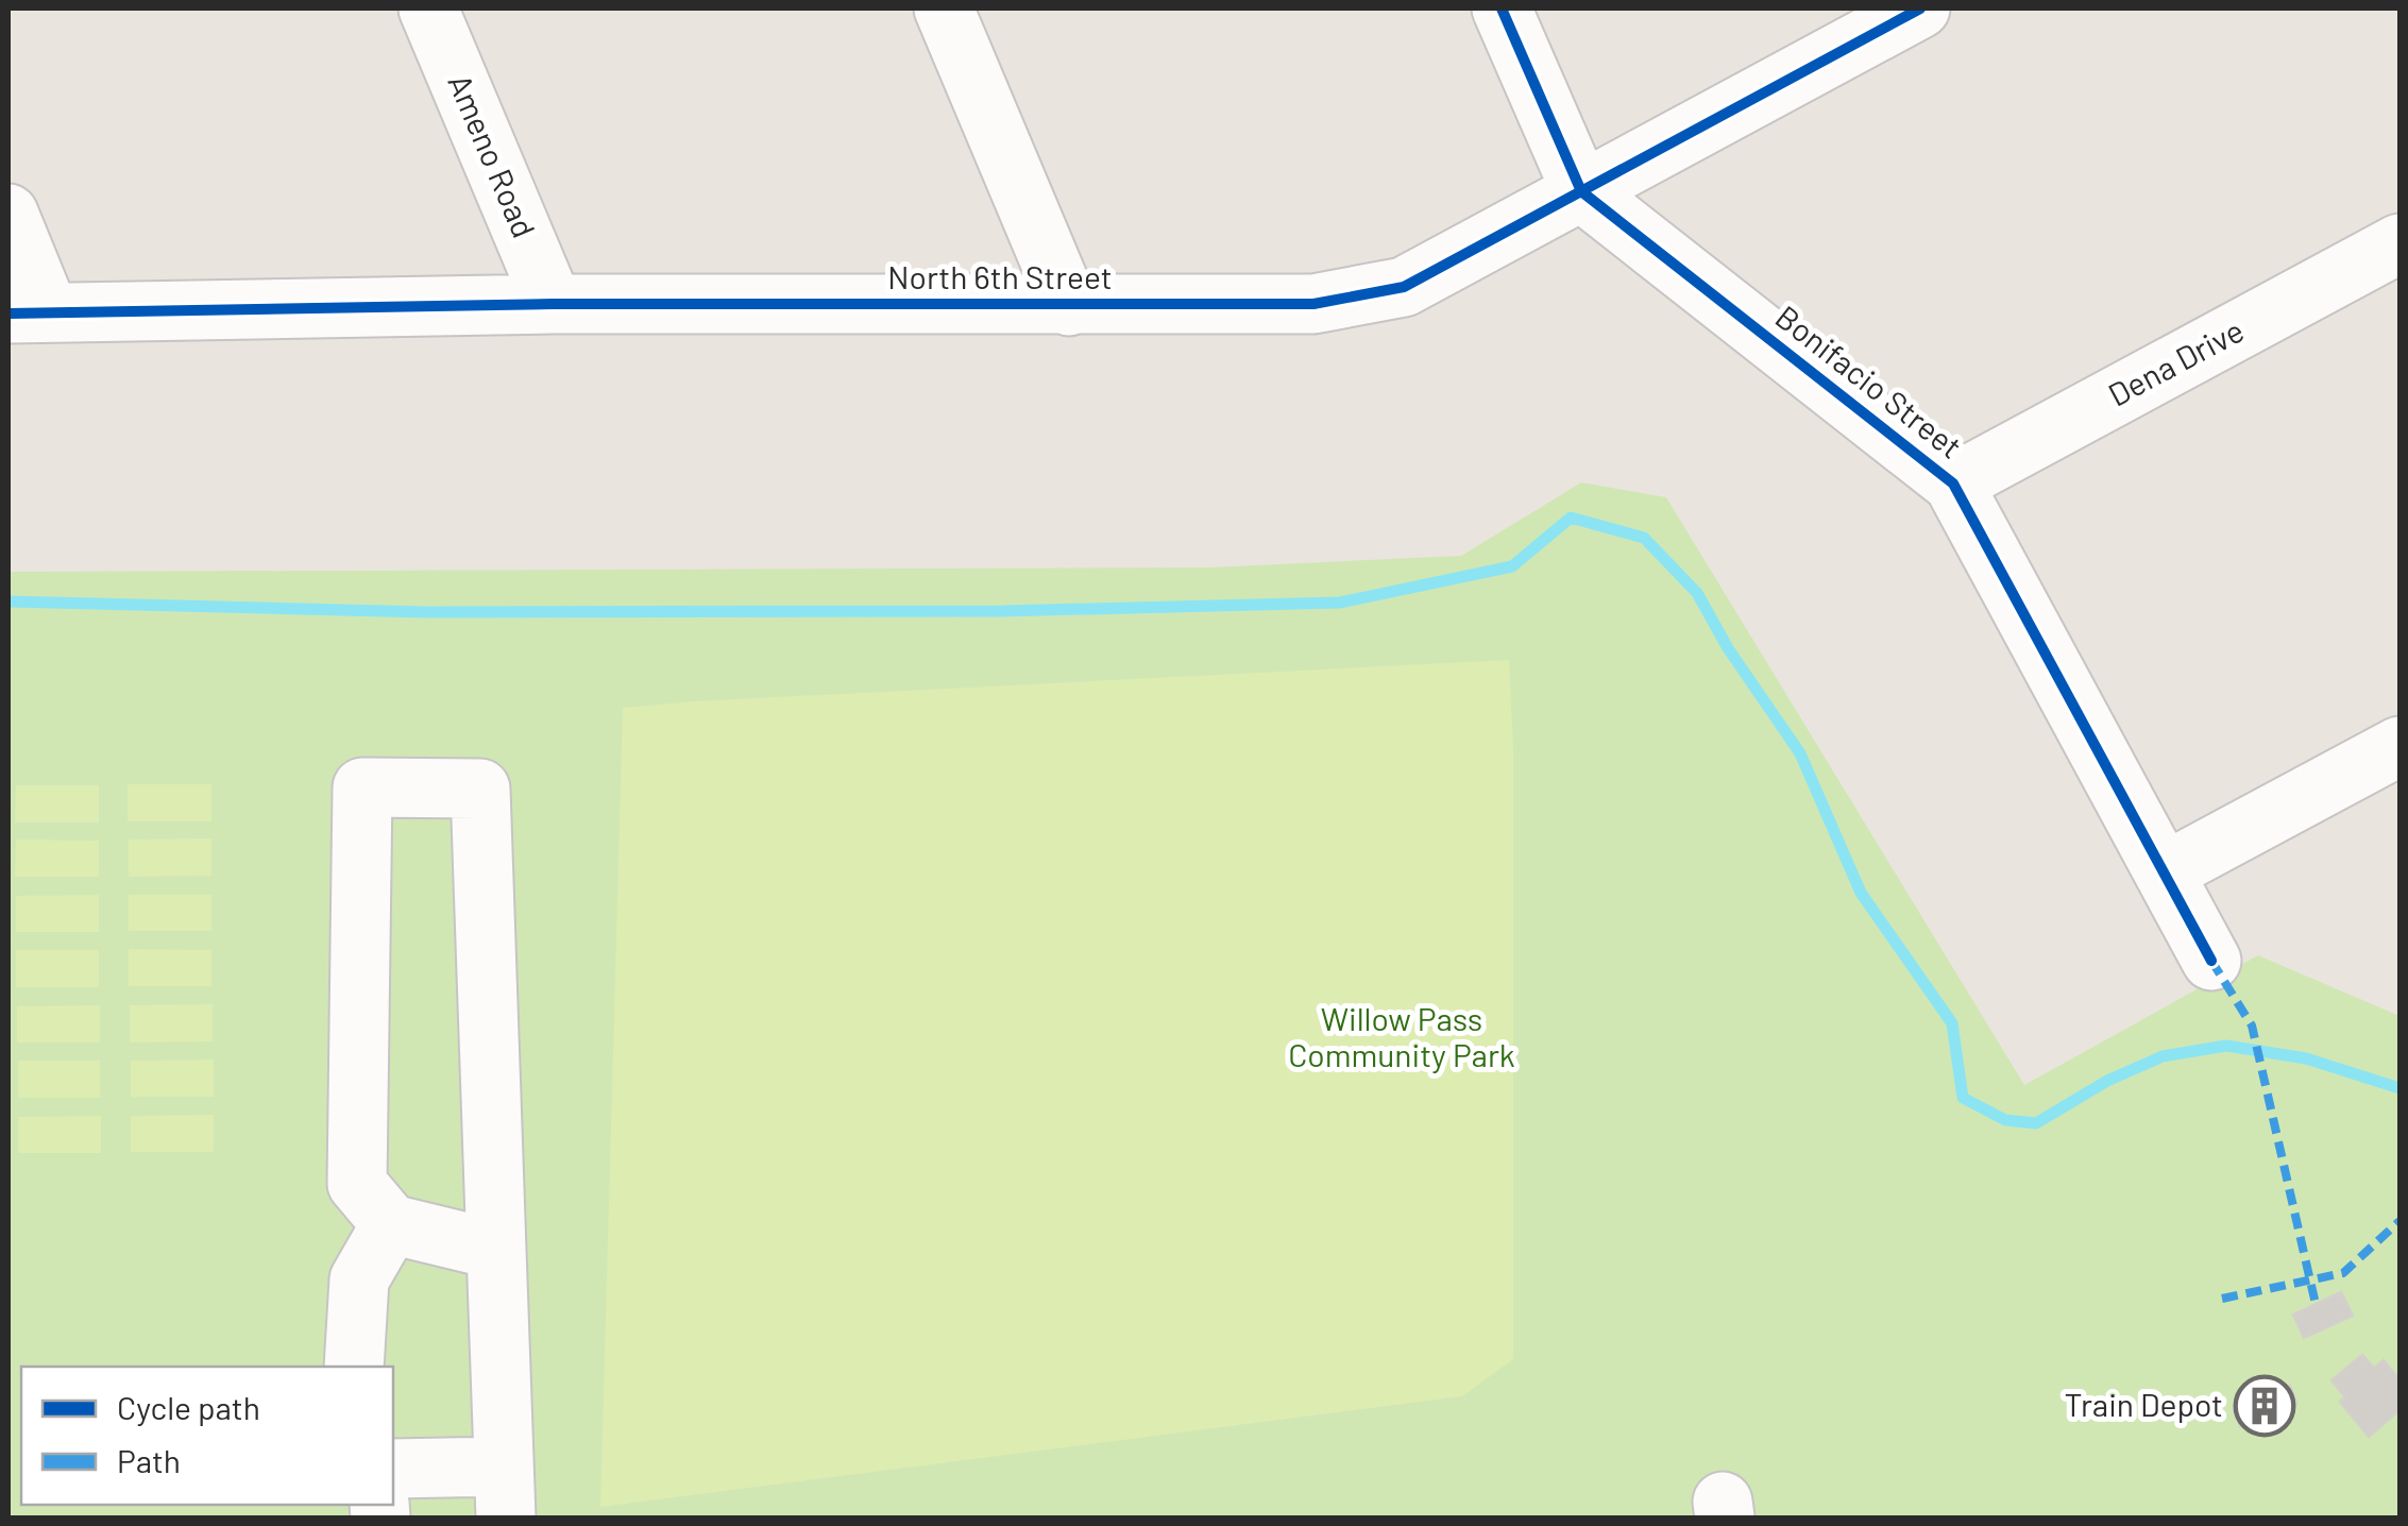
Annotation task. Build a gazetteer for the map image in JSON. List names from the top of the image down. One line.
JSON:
{"streets":{"street":["Ameno Road","North 6th Street","Dena Drive","Bonifacio Street"]},"crossings":[["Ameno Road","North 6th Street"],["North 6th Street","Bonifacio Street"],["Dena Drive","Bonifacio Street"]],"parks":["Willow Pass Community Park"],"places":{"building":["Train Depot"]},"legend":["Cycle path","Path"]}
